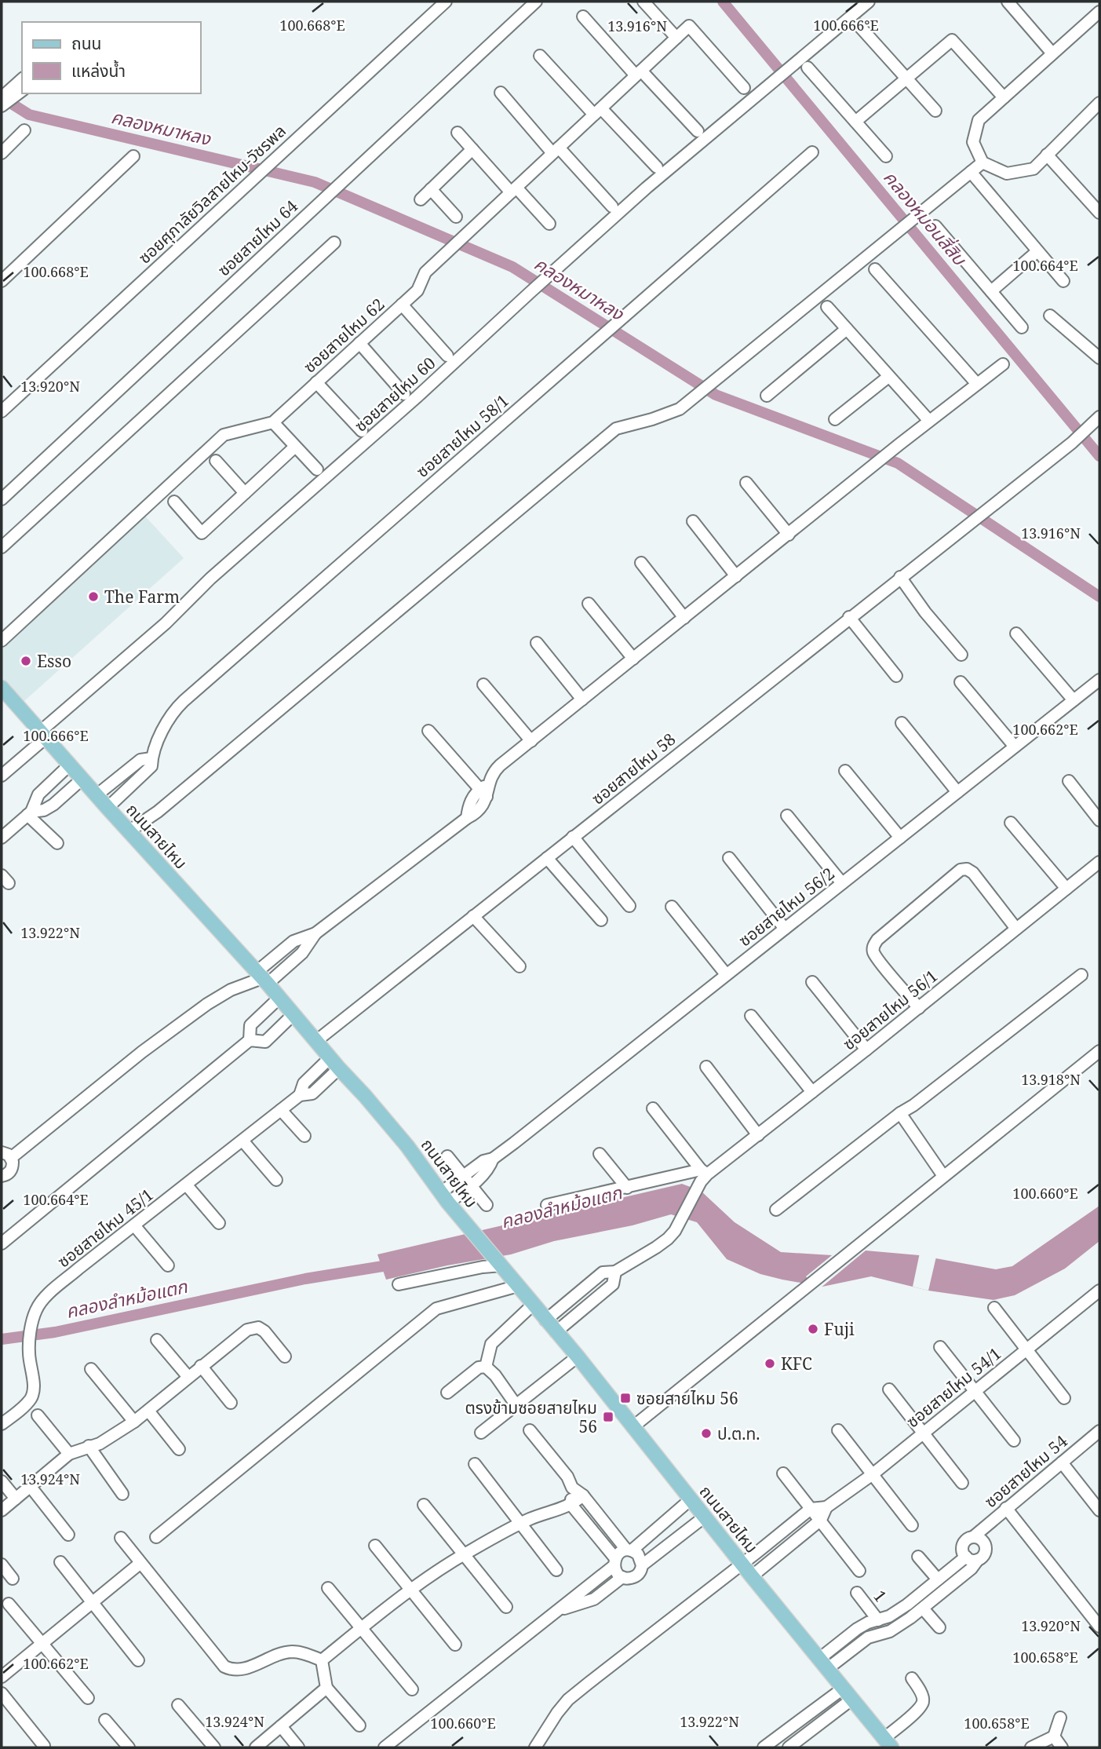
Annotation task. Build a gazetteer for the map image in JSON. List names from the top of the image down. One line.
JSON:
{"streets":{"main road":["ถนนสายไหม"],"street":["ซอยศุภาลัยวิลสายไหม-วัชรพล","ซอยสายไหม 64","ซอยสายไหม 62","ซอยสายไหม 60","ซอยสายไหม 58/1","ซอยสายไหม 58","ซอยสายไหม 56/2","ซอยสายไหม 56/1","ซอยสายไหม 45/1","ซอยสายไหม 54/1","ซอยสายไหม 54","1"]},"crossings":[["ซอยสายไหม 60","ถนนสายไหม"],["ซอยสายไหม 58/1","ถนนสายไหม"],["ซอยสายไหม 58","ถนนสายไหม"],["ถนนสายไหม","ซอยสายไหม 56/2"],["ถนนสายไหม","ซอยสายไหม 45/1"]],"water":["คลองหมาหลง","คลองหมอนสี่สิบ","คลองลำหม้อแตก"],"places":{"other":["The Farm","Esso","Fuji","KFC","ป.ต.ท."],"transit":["ซอยสายไหม 56","ตรงข้ามซอยสายไหม 56"]},"legend":["ถนน","แหล่งน้ำ"],"coordinates":["100.668°E","100.666°E","13.916°N","100.664°E","13.920°N","100.662°E","13.922°N","13.918°N","100.660°E","13.924°N","100.658°E"]}
